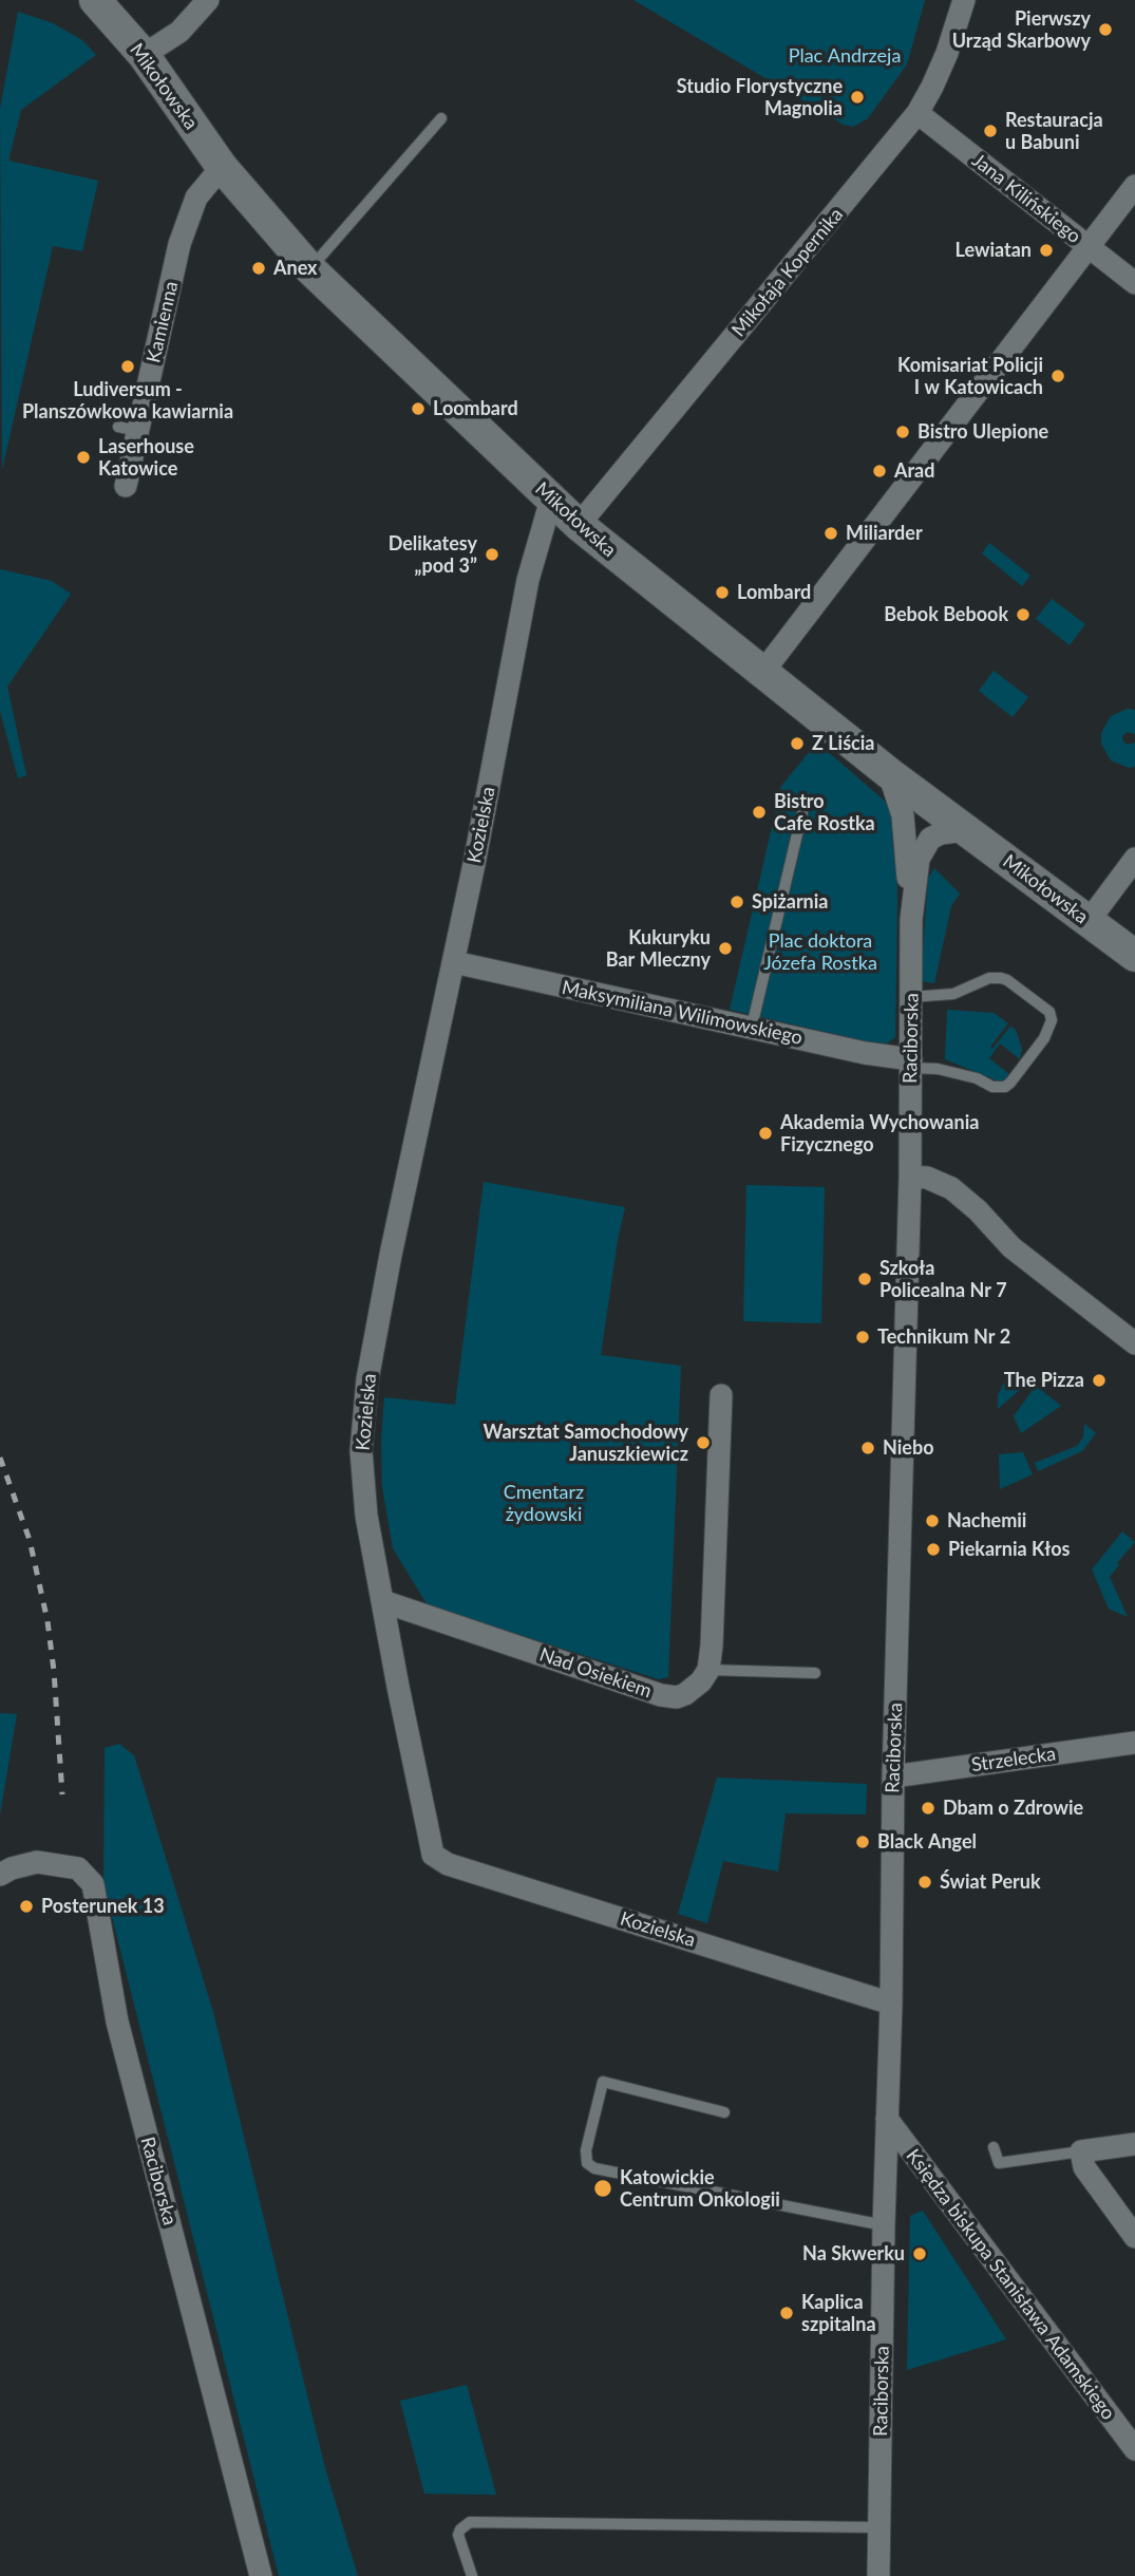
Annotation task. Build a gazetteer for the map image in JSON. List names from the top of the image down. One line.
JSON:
{"streets":{"main road":["Mikołowska"],"street":["Jana Kilińskiego","Mikołaja Kopernika","Kamienna","Kozielska","Maksymiliana Wilimowskiego","Raciborska","Nad Osiekiem","Strzelecka","Księdza biskupa Stanisława Adamskiego"]},"crossings":[["Mikołowska","Mikołaja Kopernika"],["Mikołowska","Kamienna"],["Mikołowska","Kozielska"],["Mikołowska","Raciborska"],["Jana Kilińskiego","Mikołaja Kopernika"],["Kozielska","Maksymiliana Wilimowskiego"],["Kozielska","Raciborska"],["Kozielska","Nad Osiekiem"],["Maksymiliana Wilimowskiego","Raciborska"],["Raciborska","Strzelecka"],["Raciborska","Księdza biskupa Stanisława Adamskiego"]],"parks":["Plac Andrzeja","Plac doktora Józefa Rostka","Cmentarz żydowski"],"places":["Pierwszy Urząd Skarbowy","Studio Florystyczne Magnolia","Restauracja u Babuni","Lewiatan","Anex","Ludiversum - Planszówkowa kawiarnia","Komisariat Policji I w Katowicach","Loombard","Bistro Ulepione","Laserhouse Katowice","Arad","Miliarder","Delikatesy „pod 3”","Lombard","Bebok Bebook","Z Liścia","Bistro Cafe Rostka","Spiżarnia","Kukuryku Bar Mleczny","Akademia Wychowania Fizycznego","Szkoła Policealna Nr 7","Technikum Nr 2","The Pizza","Warsztat Samochodowy Januszkiewicz","Niebo","Nachemii","Piekarnia Kłos","Dbam o Zdrowie","Black Angel","Świat Peruk","Posterunek 13","Katowickie Centrum Onkologii","Na Skwerku","Kaplica szpitalna"]}
